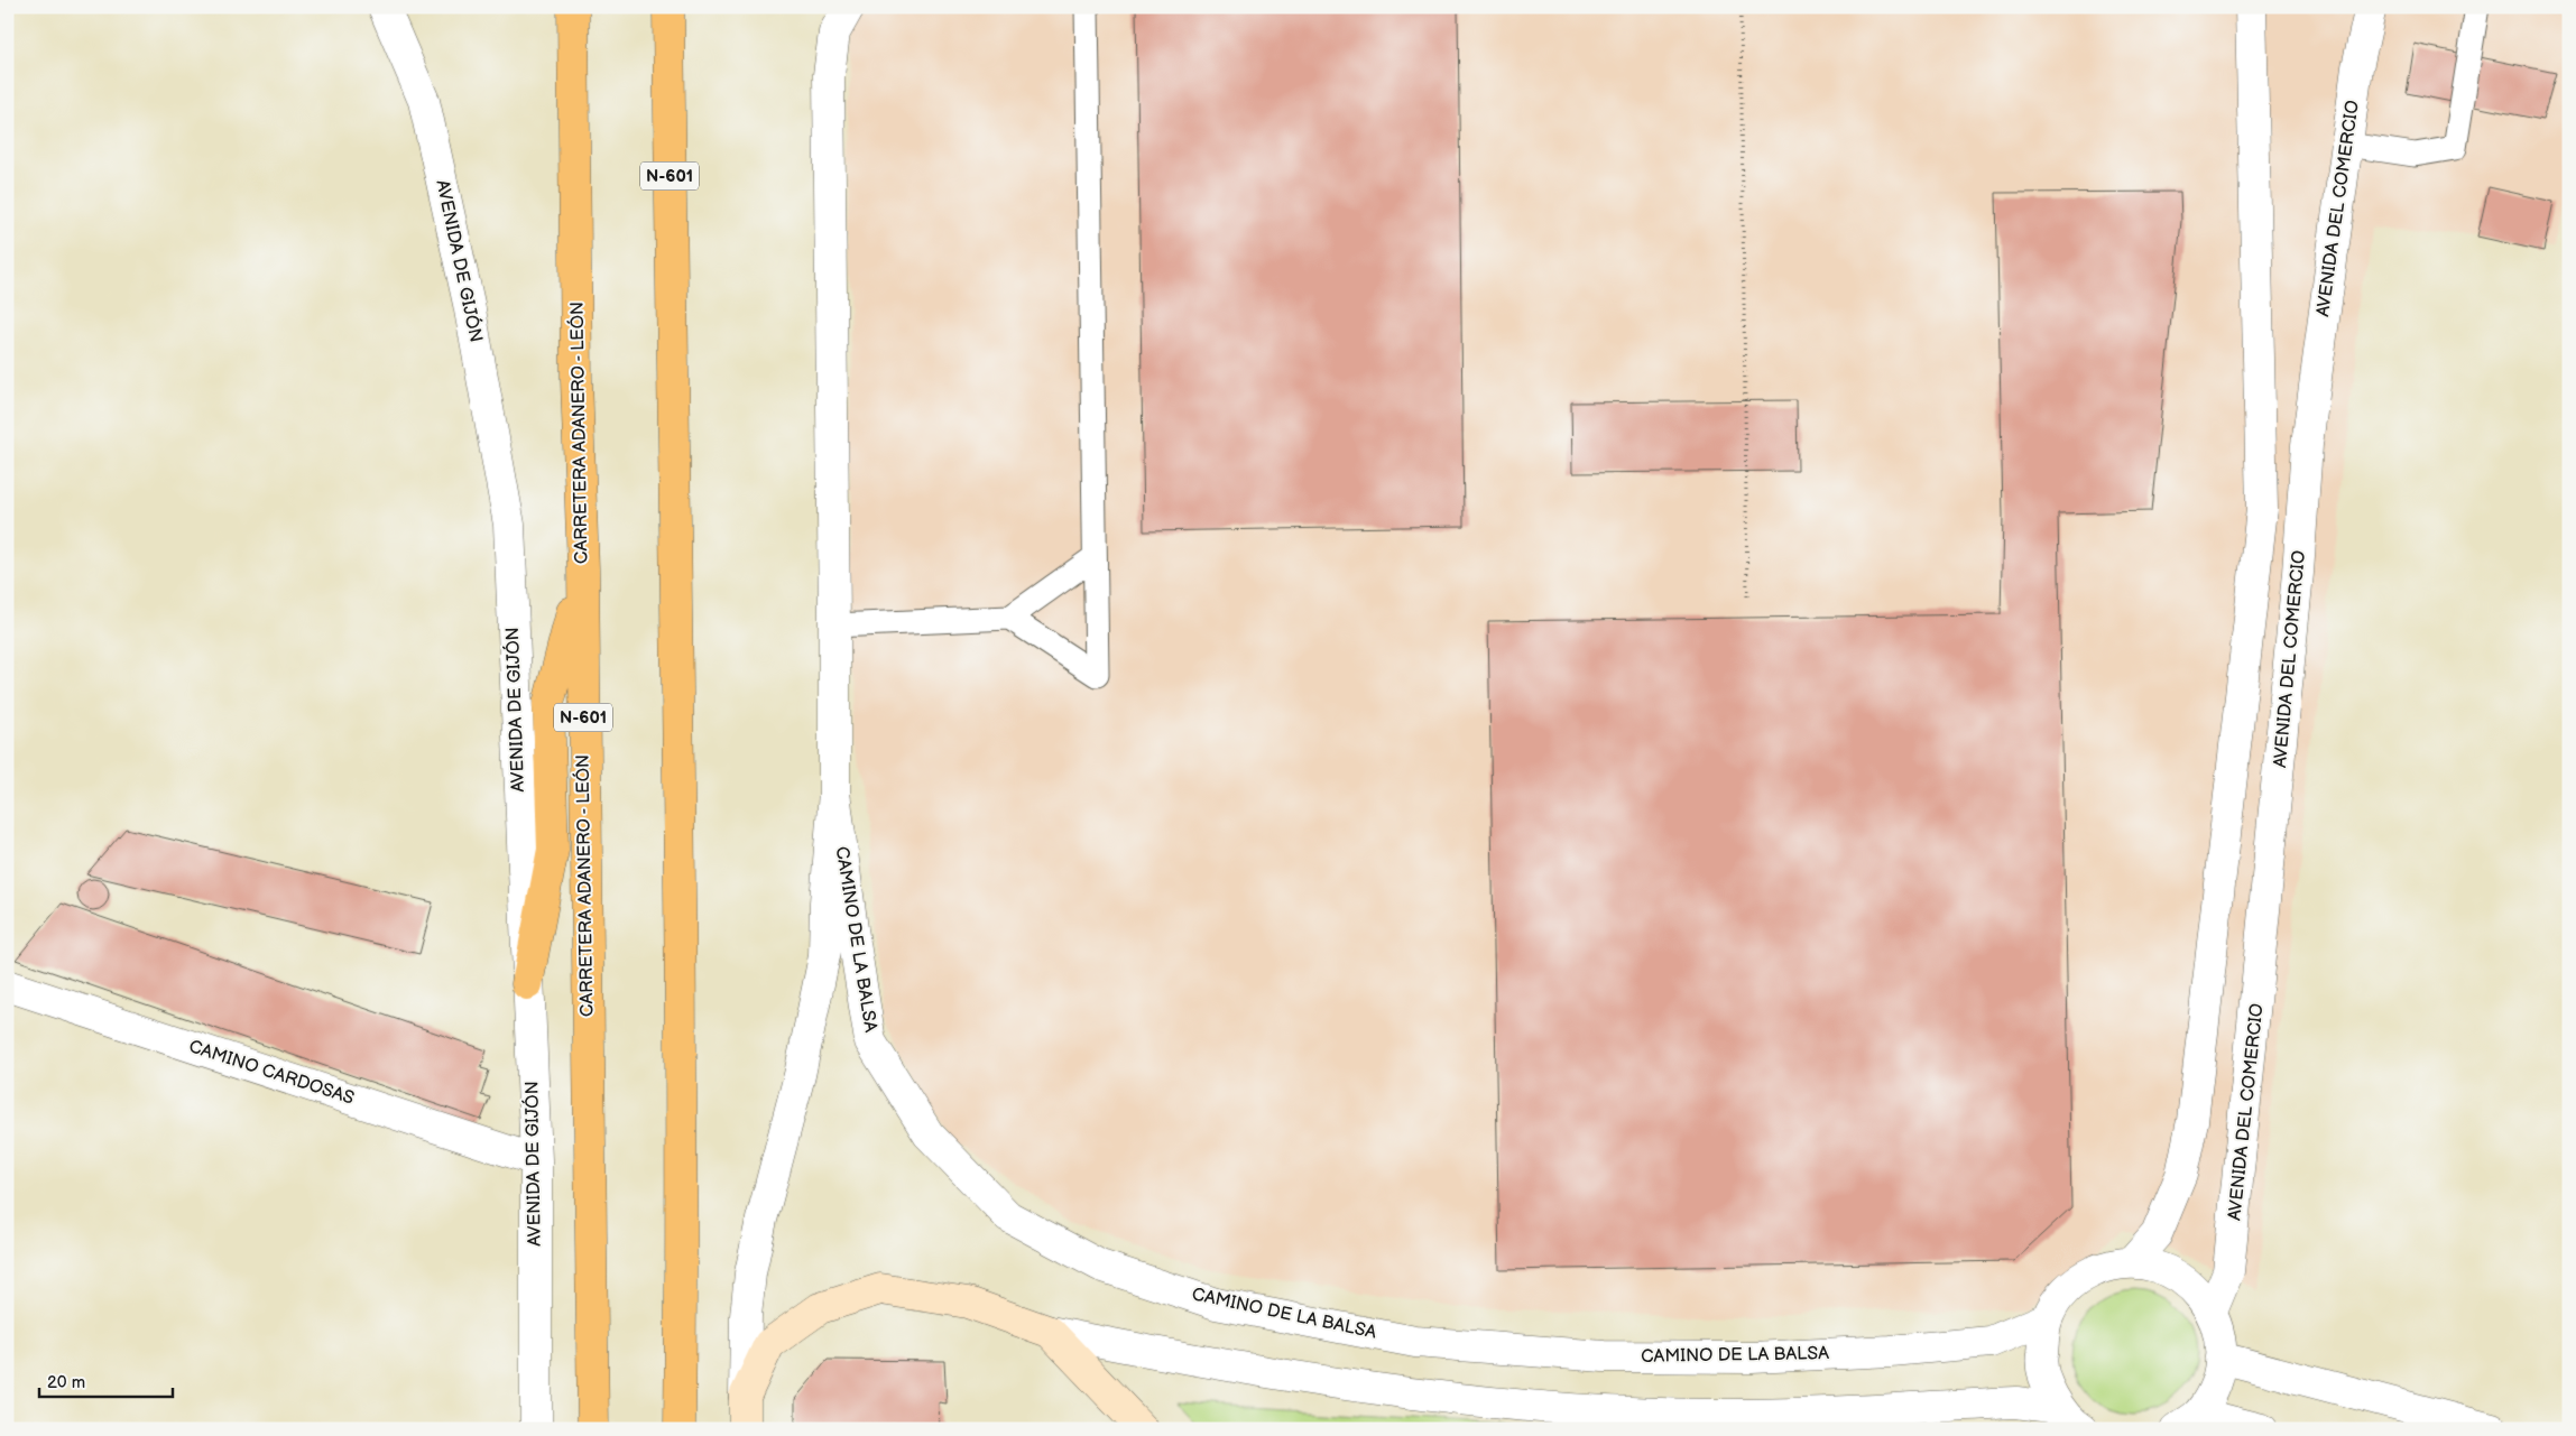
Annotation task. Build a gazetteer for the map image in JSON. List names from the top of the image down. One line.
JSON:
{"streets":{"highway":["N-601","CARRETERA ADANERO - LEÓN"],"street":["AVENIDA DEL COMERCIO","AVENIDA DE GIJÓN","CAMINO DE LA BALSA","CAMINO CARDOSAS"]},"crossings":[["AVENIDA DE GIJÓN","CAMINO CARDOSAS"]],"scale_bar":"20 m"}
